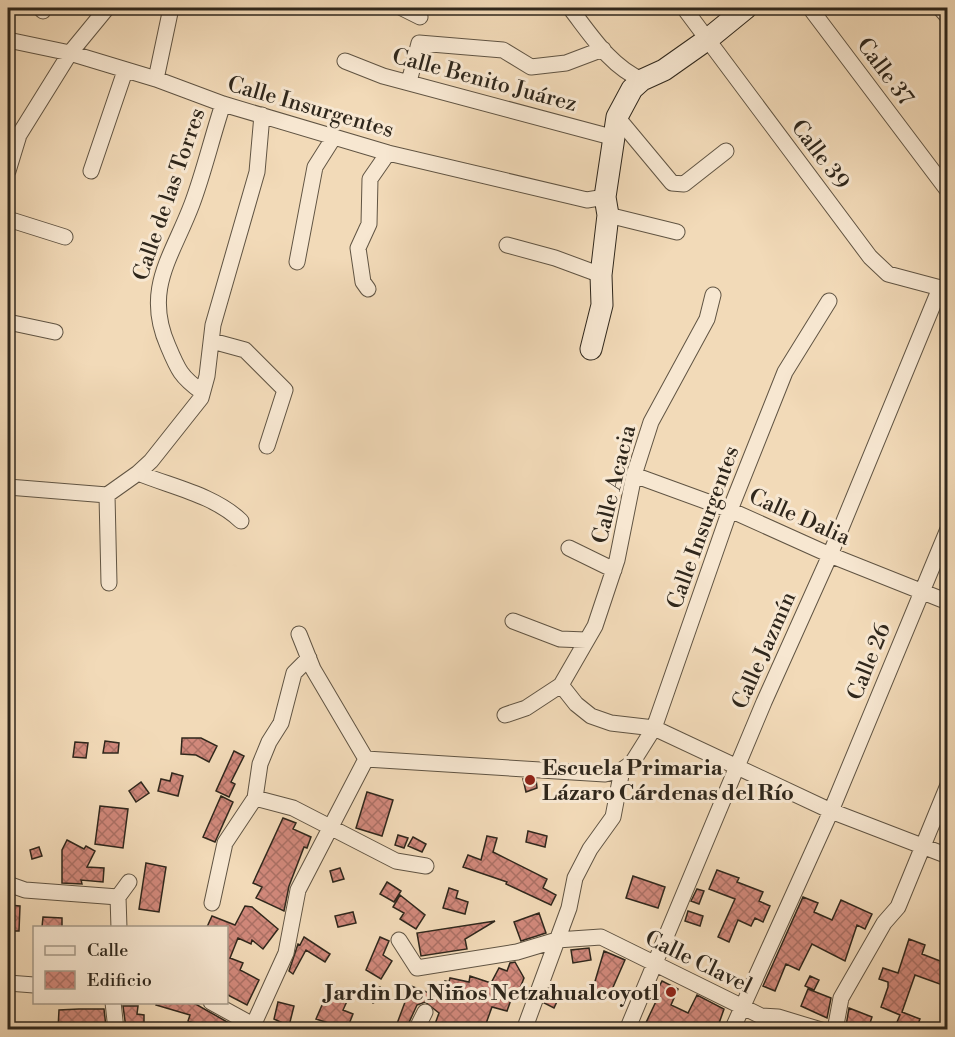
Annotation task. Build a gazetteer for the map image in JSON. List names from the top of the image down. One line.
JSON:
{"streets":{"street":["Calle 37","Calle Benito Juárez","Calle Insurgentes","Calle 39","Calle de las Torres","Calle Acacia","Calle Dalia","Calle Jazmín","Calle 26","Calle Clavel"]},"crossings":[["Calle Insurgentes","Calle de las Torres"],["Calle Insurgentes","Calle Dalia"],["Calle 39","Calle Jazmín"],["Calle Acacia","Calle Dalia"],["Calle Dalia","Calle Jazmín"],["Calle Dalia","Calle 26"],["Calle Jazmín","Calle Clavel"],["Calle 26","Calle Clavel"]],"places":["Escuela Primaria Lázaro Cárdenas del Río","Jardin De Niños Netzahualcoyotl"],"legend":["Calle","Edificio"]}
